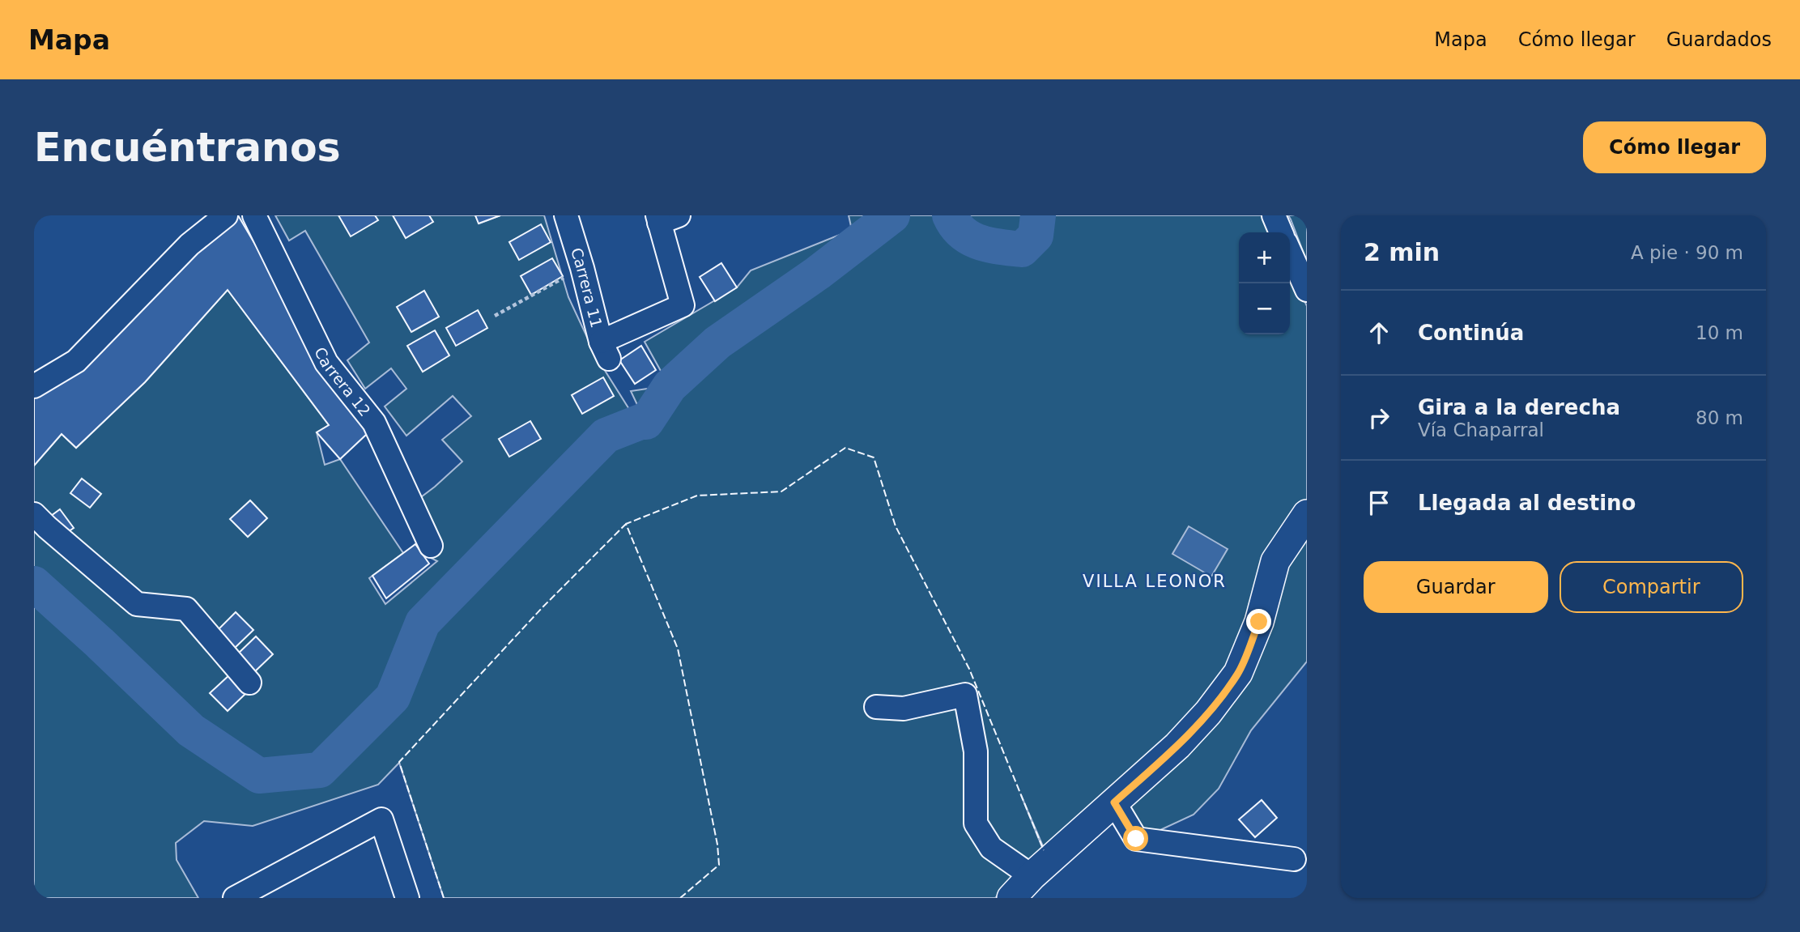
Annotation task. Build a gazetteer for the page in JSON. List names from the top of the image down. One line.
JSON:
{"streets":{"street":["Carrera 11","Carrera 12"]},"districts":["VILLA LEONOR"],"page":{"header":"Mapa","nav":["Mapa","Cómo llegar","Guardados"],"buttons":["Cómo llegar",["Guardar","Compartir"]],"title":"Encuéntranos","heading":["2 min","A pie · 90 m"],"map_buttons":["+","−"],"list":[["Continúa","10 m"],["Gira a la derecha","Vía Chaparral","80 m"],"Llegada al destino"]}}
